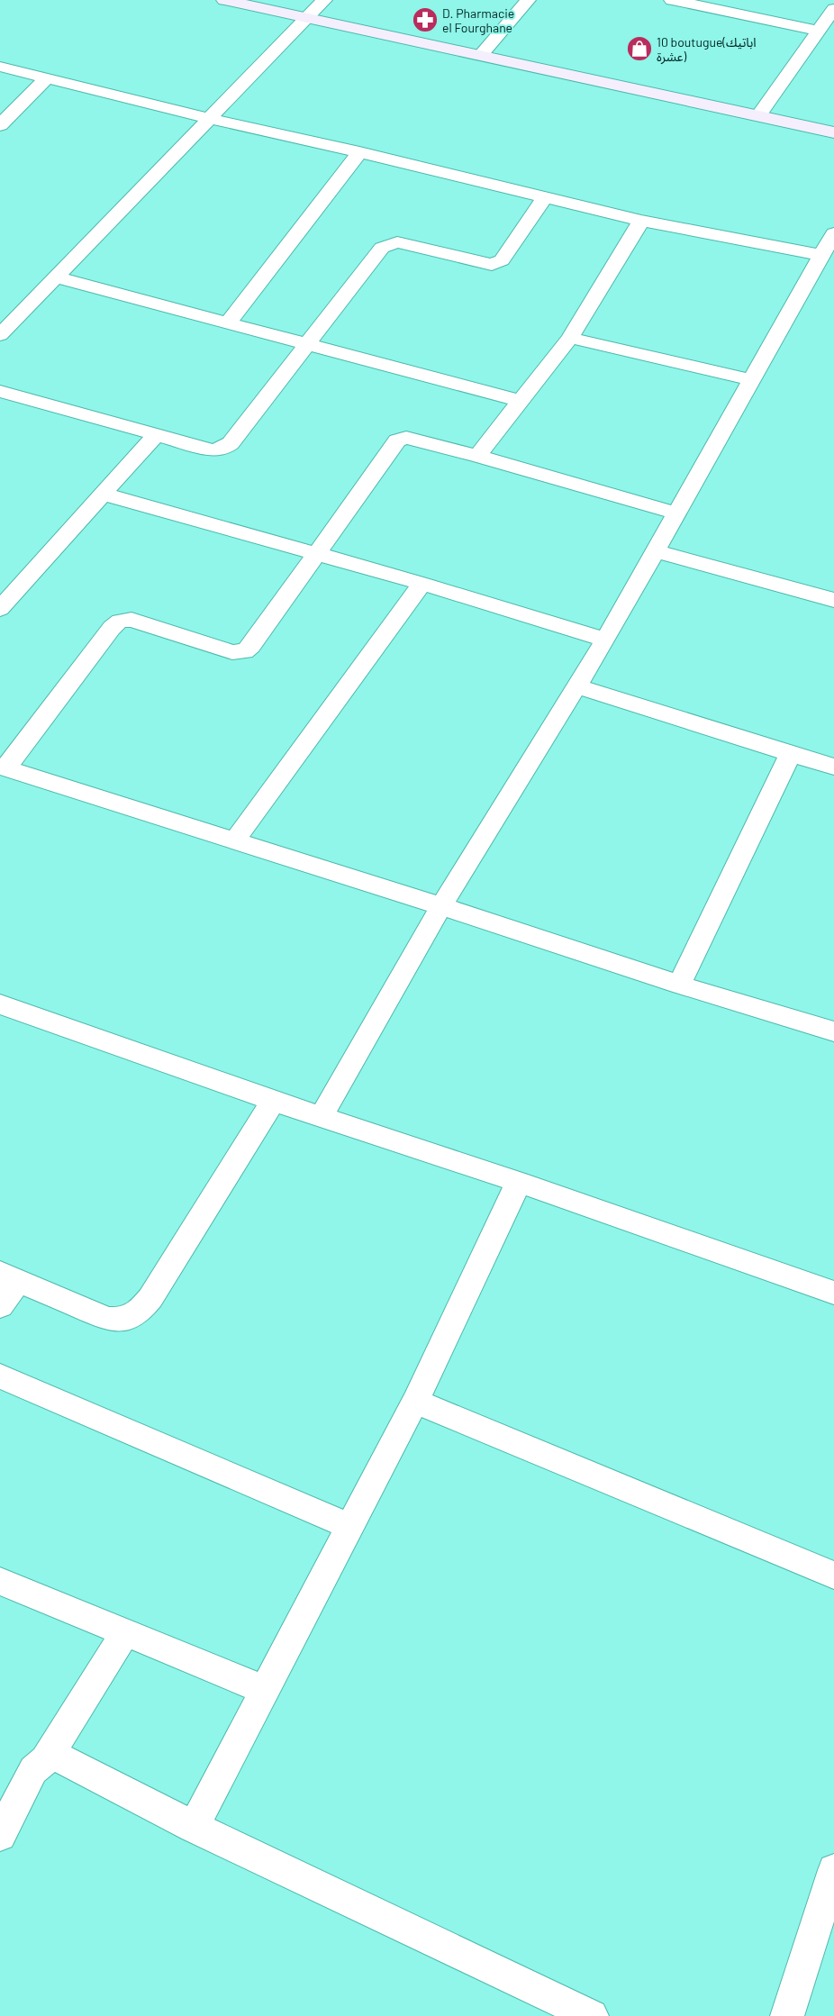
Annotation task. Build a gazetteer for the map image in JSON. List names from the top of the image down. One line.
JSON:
{"places":{"pharmacy":["D. Pharmacie el Fourghane"],"shop":["10 boutugue(اباتيك عشرة)"]}}
